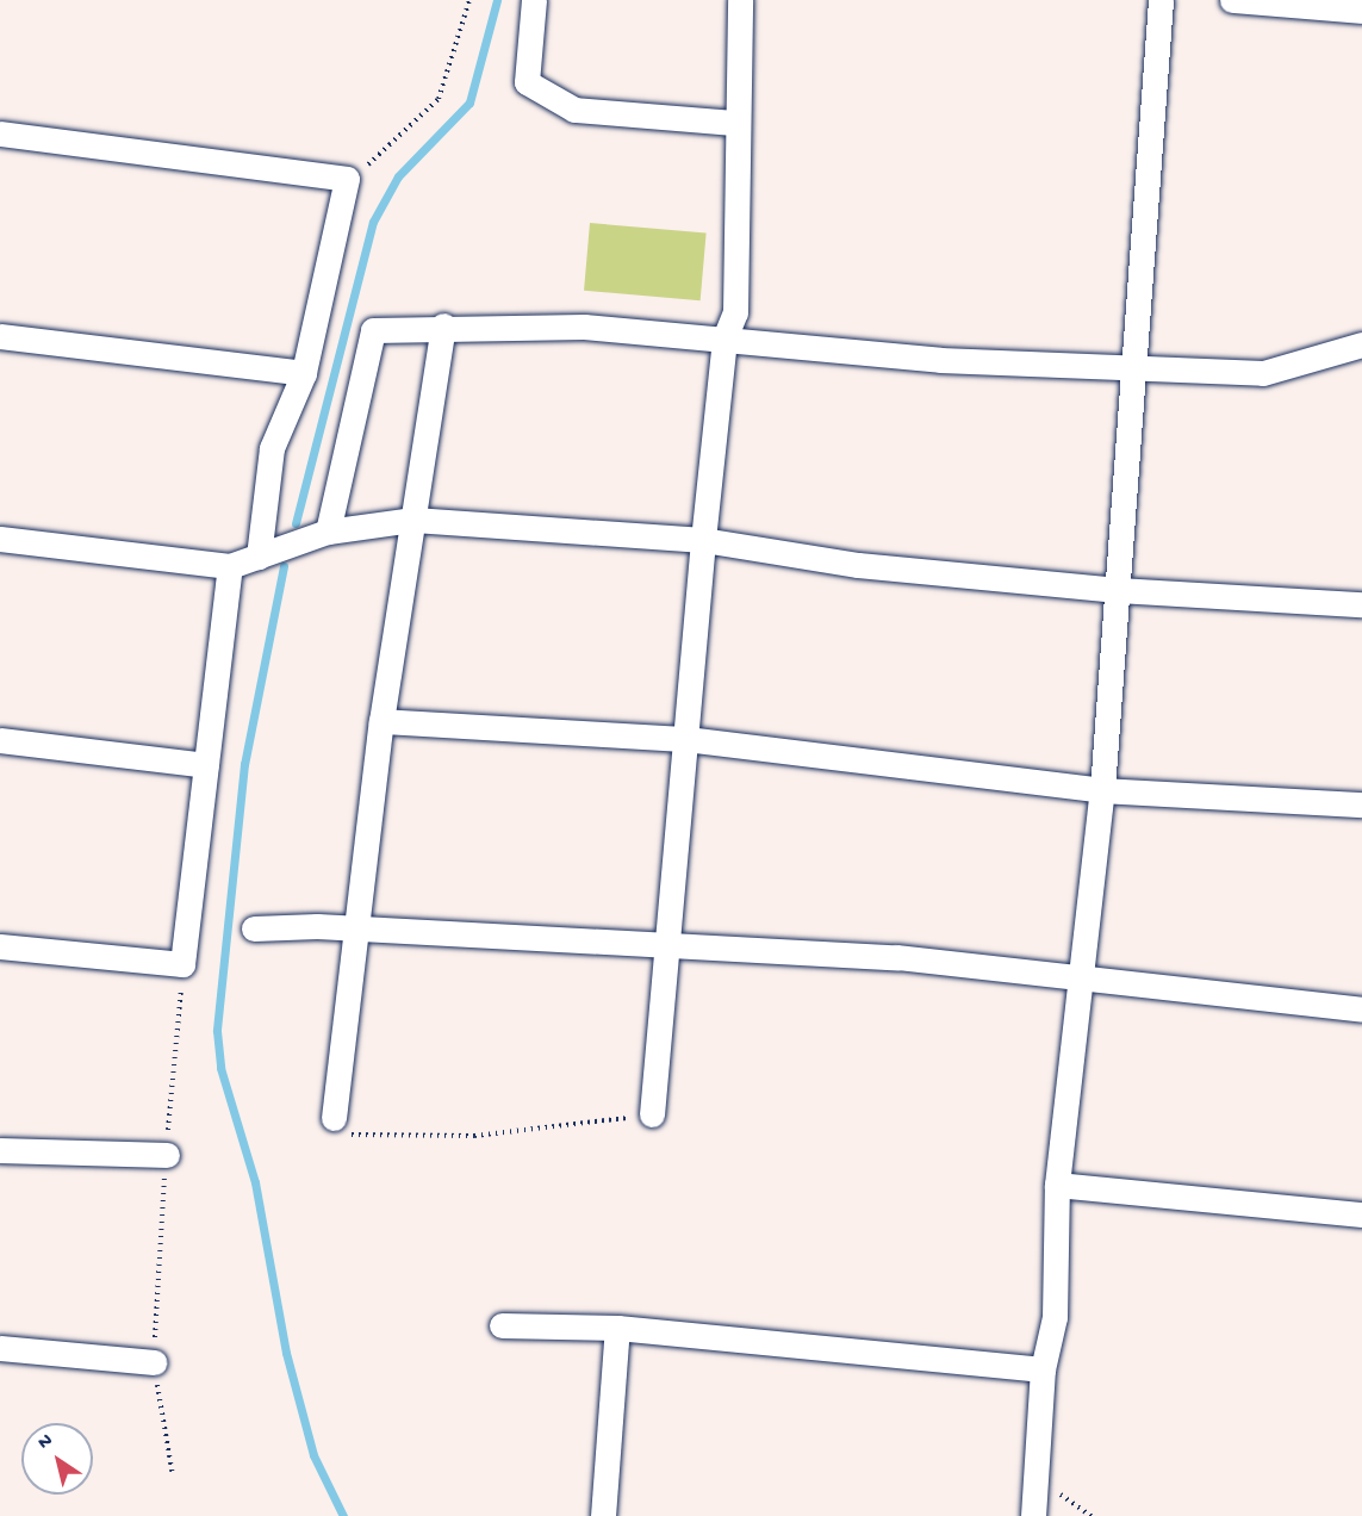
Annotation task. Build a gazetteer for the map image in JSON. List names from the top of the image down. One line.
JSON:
{"north":"top left"}
